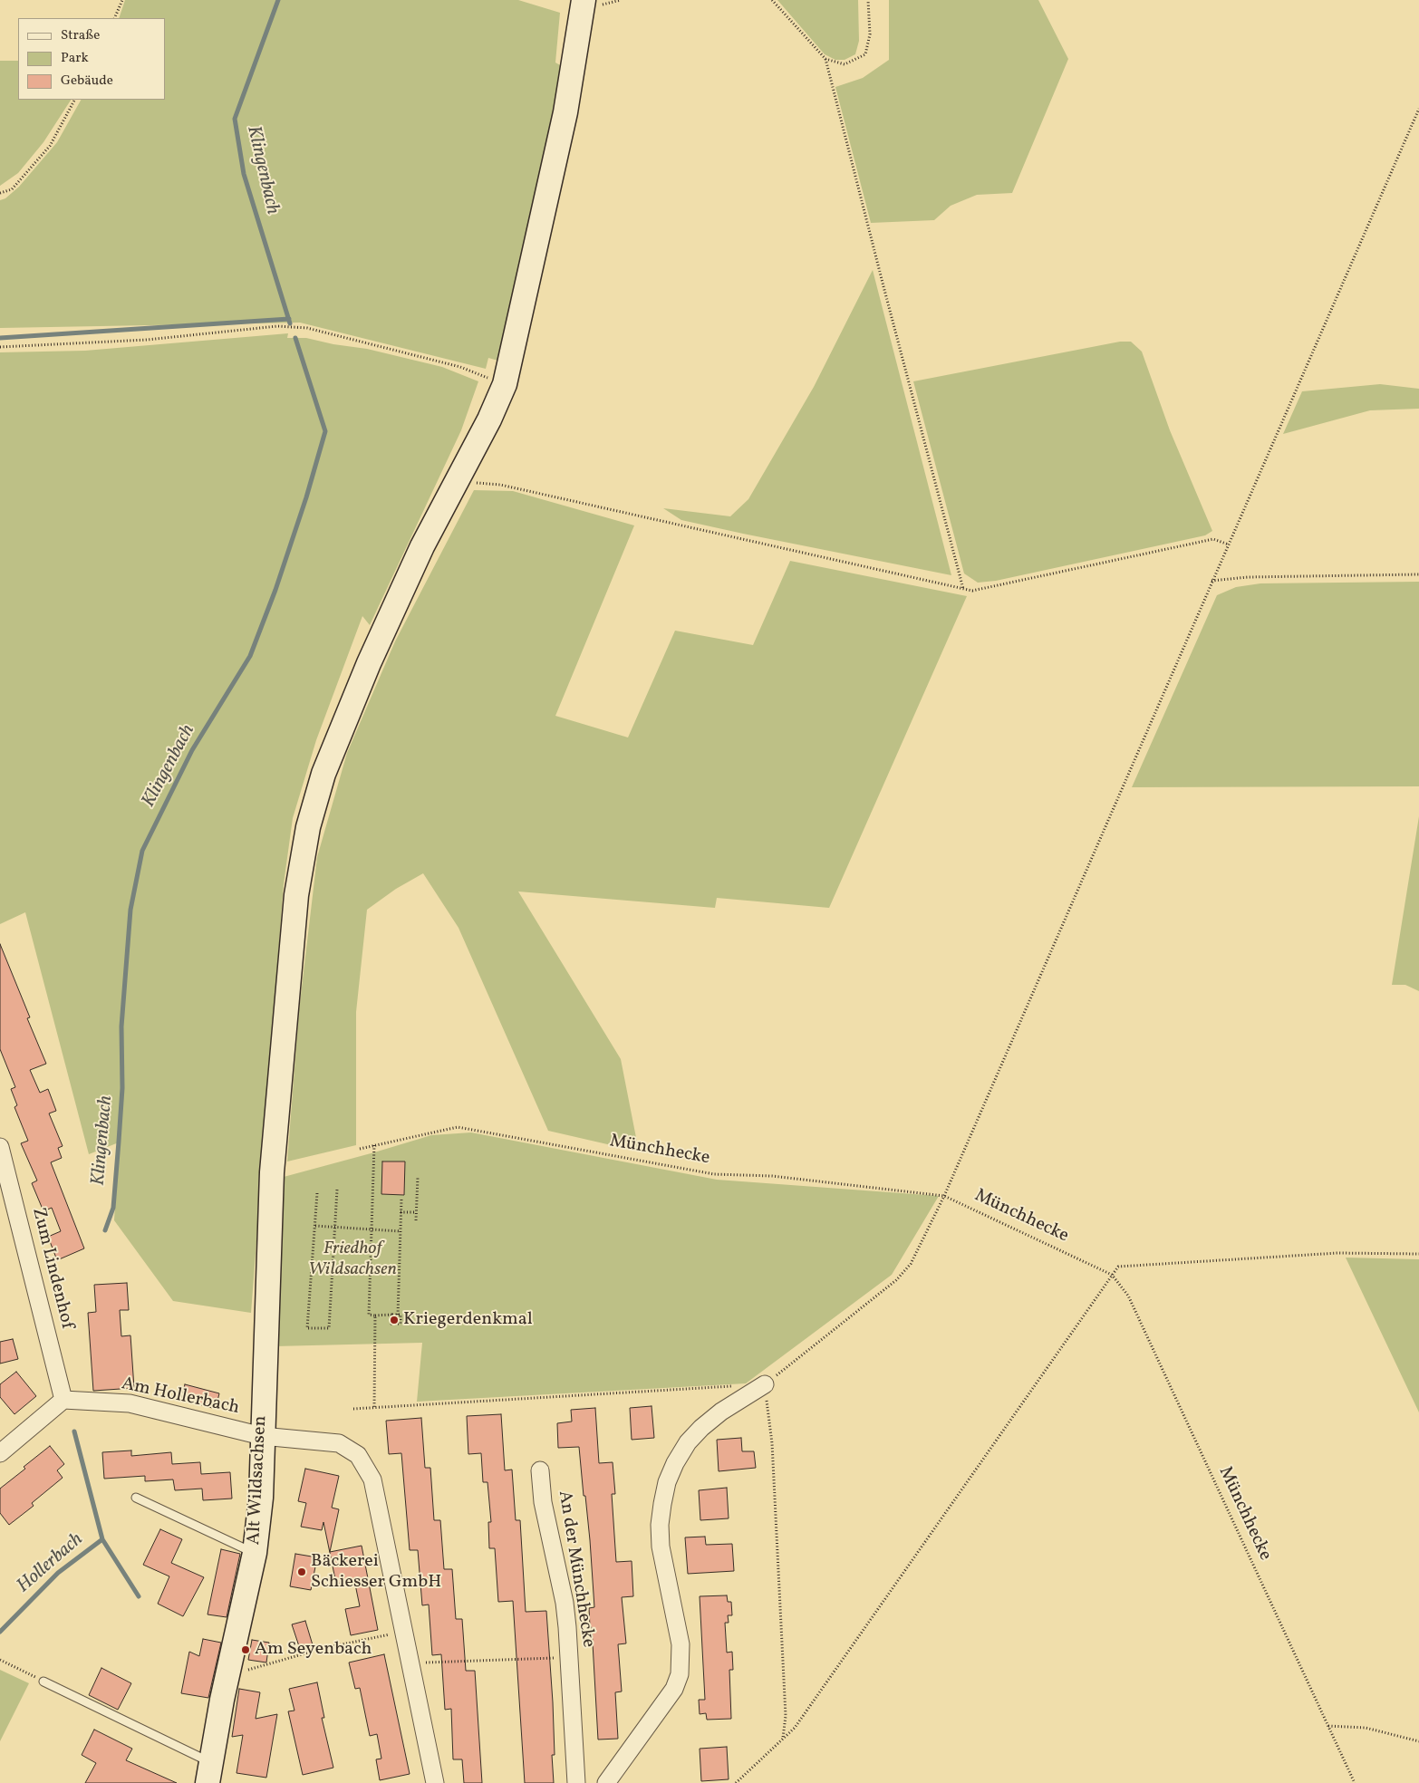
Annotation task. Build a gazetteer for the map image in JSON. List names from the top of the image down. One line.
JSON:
{"streets":{"main road":["Alt Wildsachsen"],"street":["Zum Lindenhof","Am Hollerbach","An der Münchhecke"],"path":["Münchhecke"]},"crossings":[["Zum Lindenhof","Am Hollerbach"],["Am Hollerbach","Alt Wildsachsen"]],"water":["Klingenbach","Hollerbach"],"parks":["Friedhof Wildsachsen"],"places":["Kriegerdenkmal","Bäckerei Schiesser GmbH","Am Seyenbach"],"legend":["Straße","Park","Gebäude"]}
